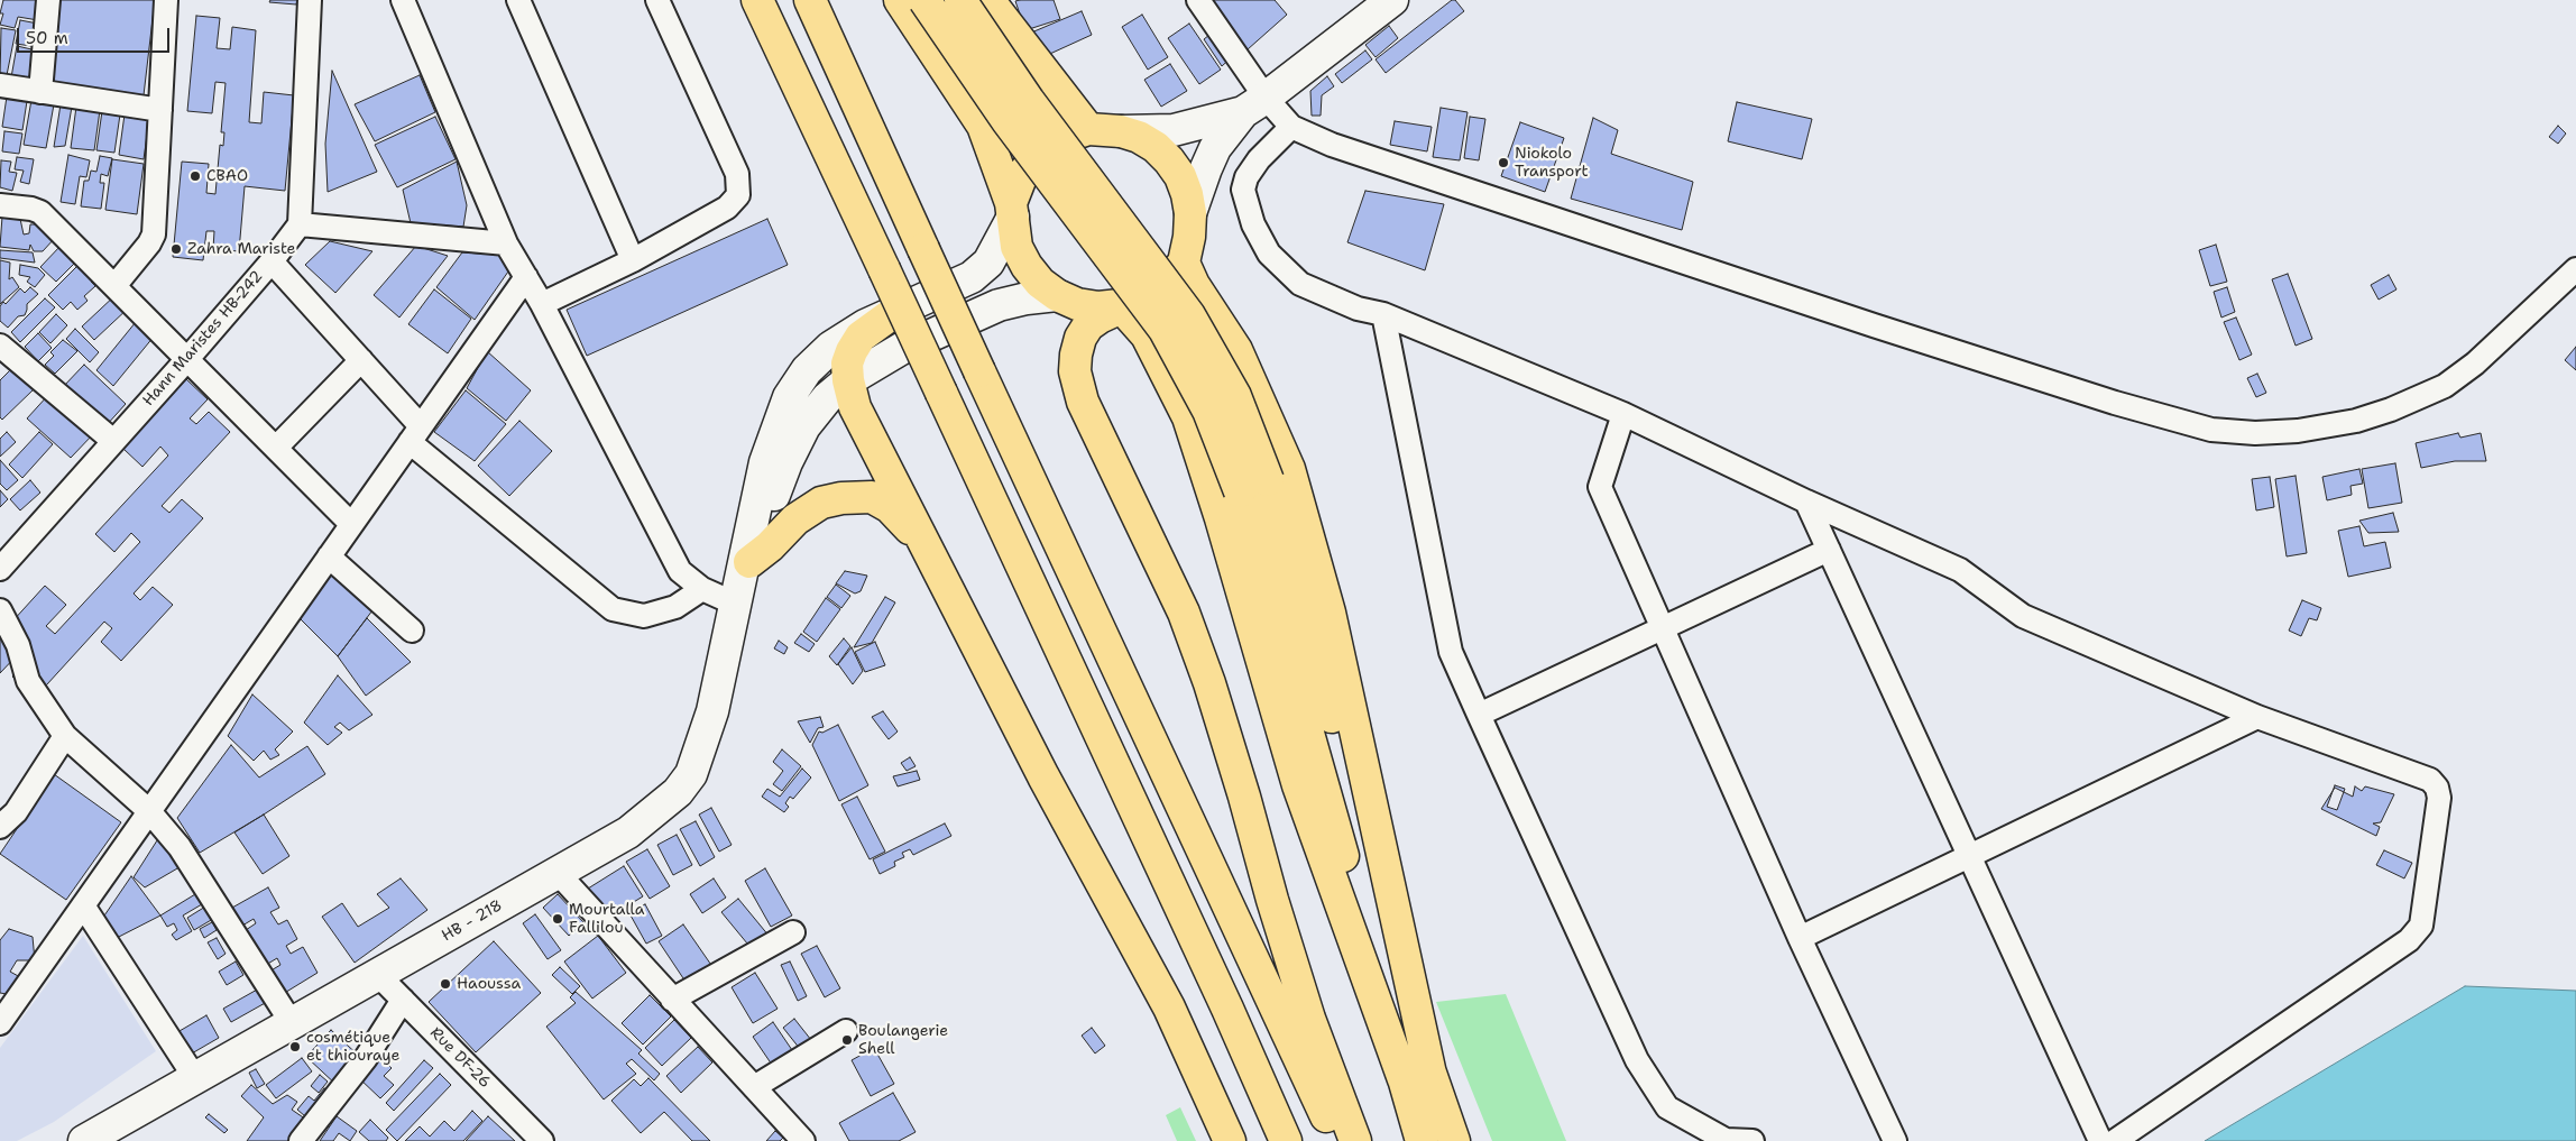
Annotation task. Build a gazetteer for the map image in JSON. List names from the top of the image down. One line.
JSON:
{"streets":{"main road":["HB - 218"],"street":["Hann Maristes HB-242","Rue DF-26"]},"crossings":[["HB - 218","Rue DF-26"]],"places":["Niokolo Transport","CBAO","Zahra Mariste","Mourtalla Fallilou","Haoussa","Boulangerie Shell","cosmétique et thiouraye"],"scale_bar":"50 m"}
